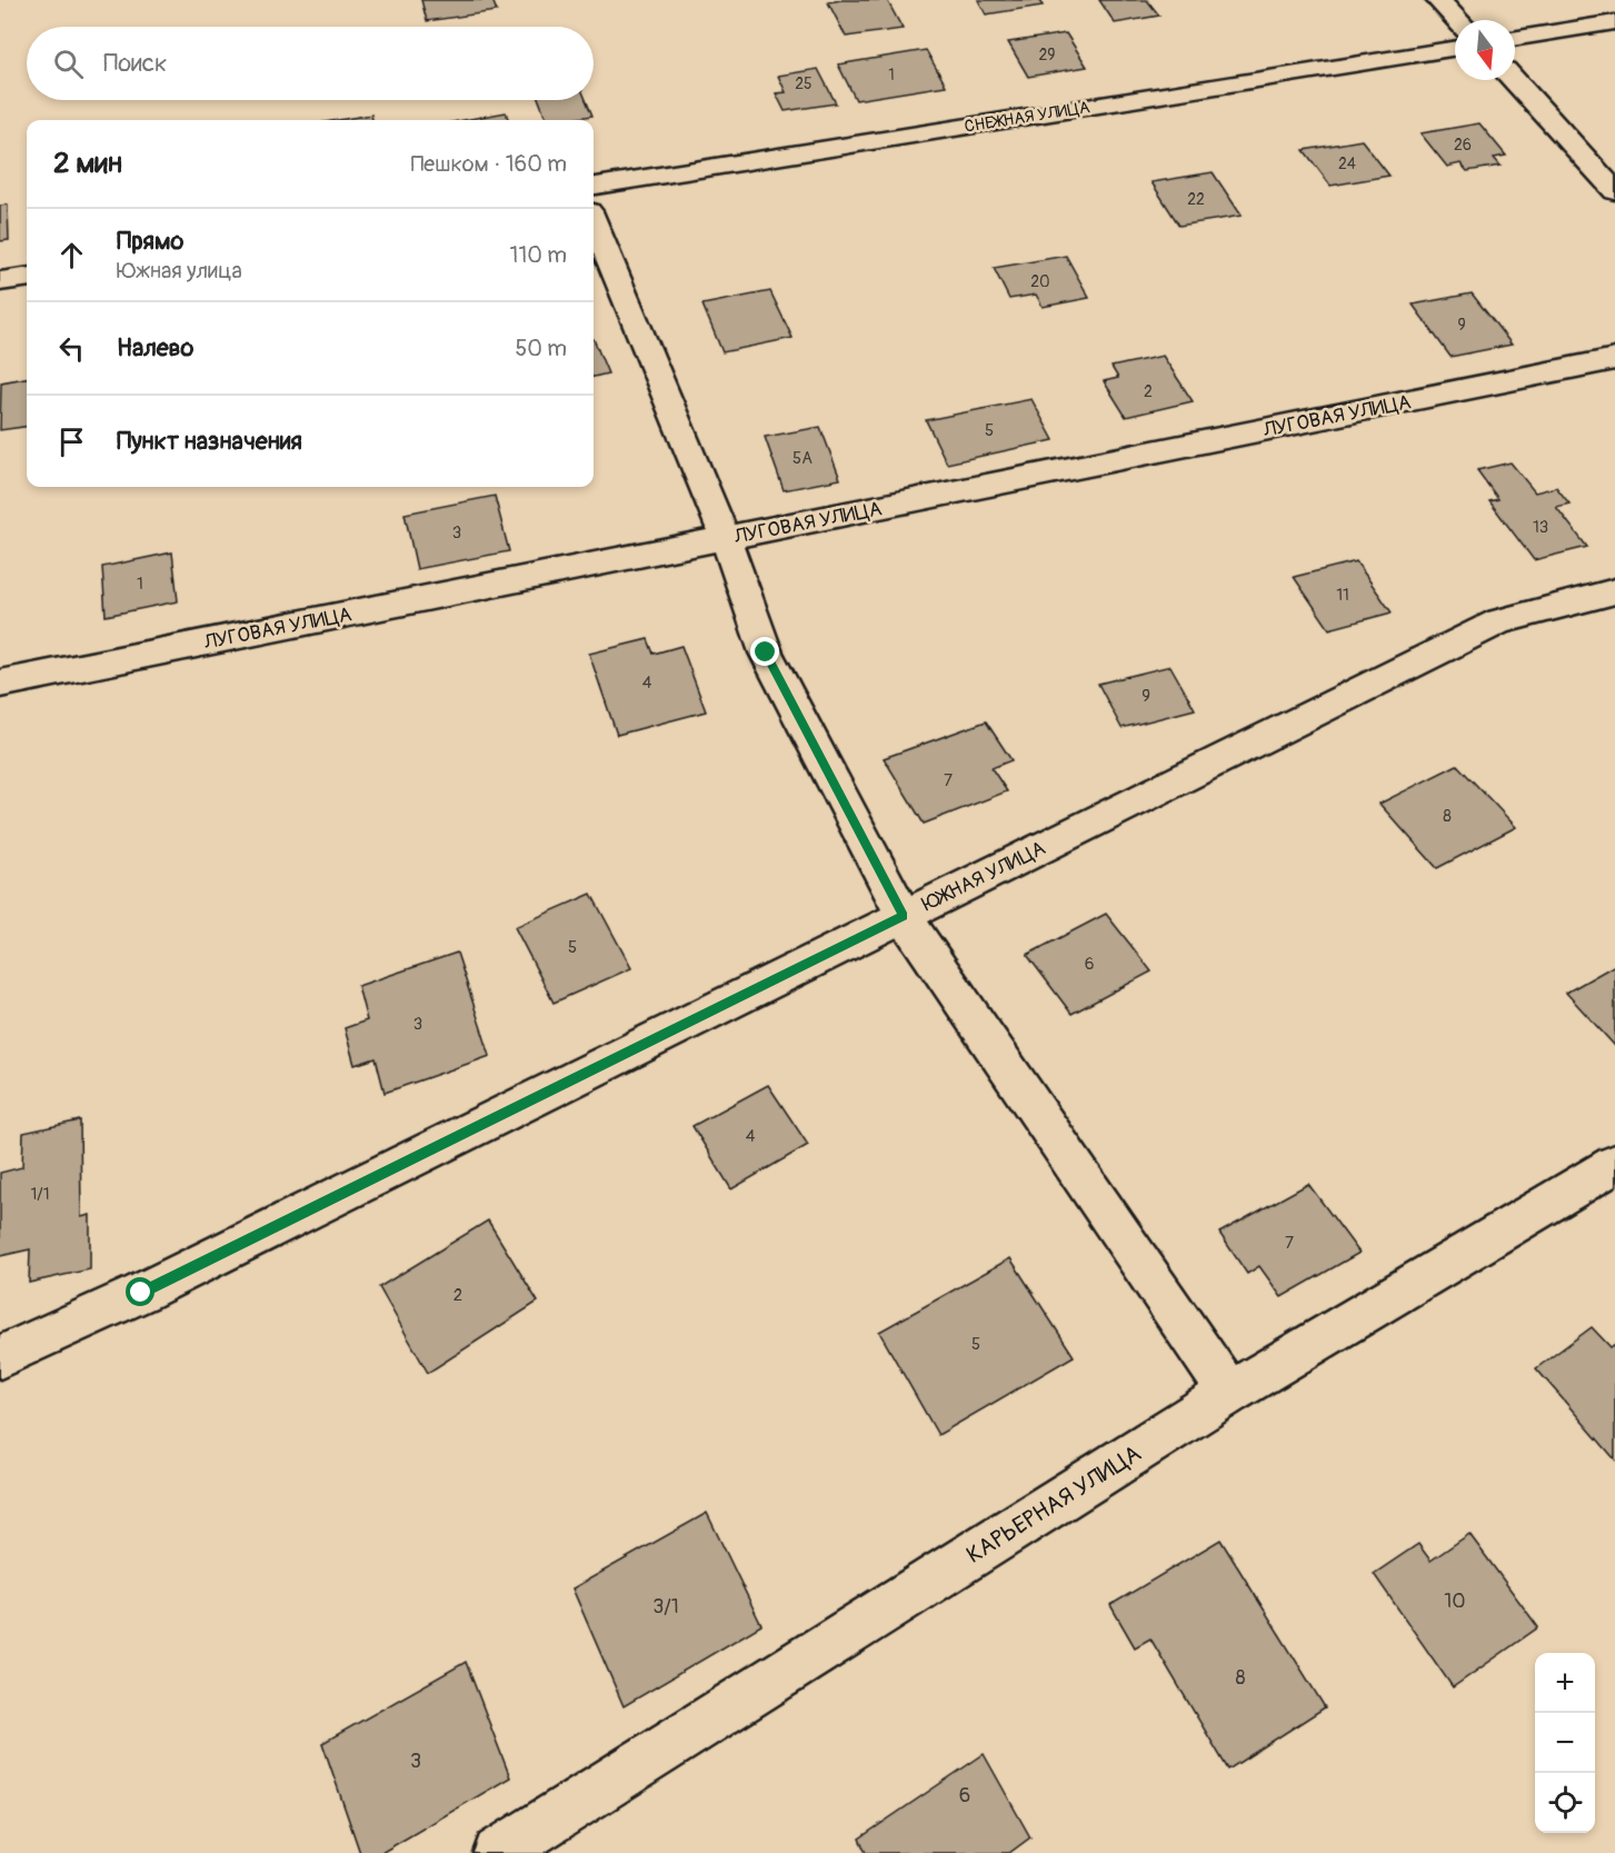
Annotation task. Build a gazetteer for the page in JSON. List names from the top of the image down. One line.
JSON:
{"streets":{"street":["СНЕЖНАЯ УЛИЦА","ЛУГОВАЯ УЛИЦА","ЮЖНАЯ УЛИЦА","КАРЬЕРНАЯ УЛИЦА"]},"house_numbers":["29","1","25","26","24","22","20","9","2","5","5А","13","3","1","11","4","9","7","8","5","6","3","4","1/1","7","2","5","10","3/1","8","3","6"],"north":"bottom","page":{"search":"Поиск","heading":["2 мин","Пешком · 160 m"],"list":[["Прямо","Южная улица","110 m"],["Налево","50 m"],"Пункт назначения"],"map_buttons":["+","−"]}}
